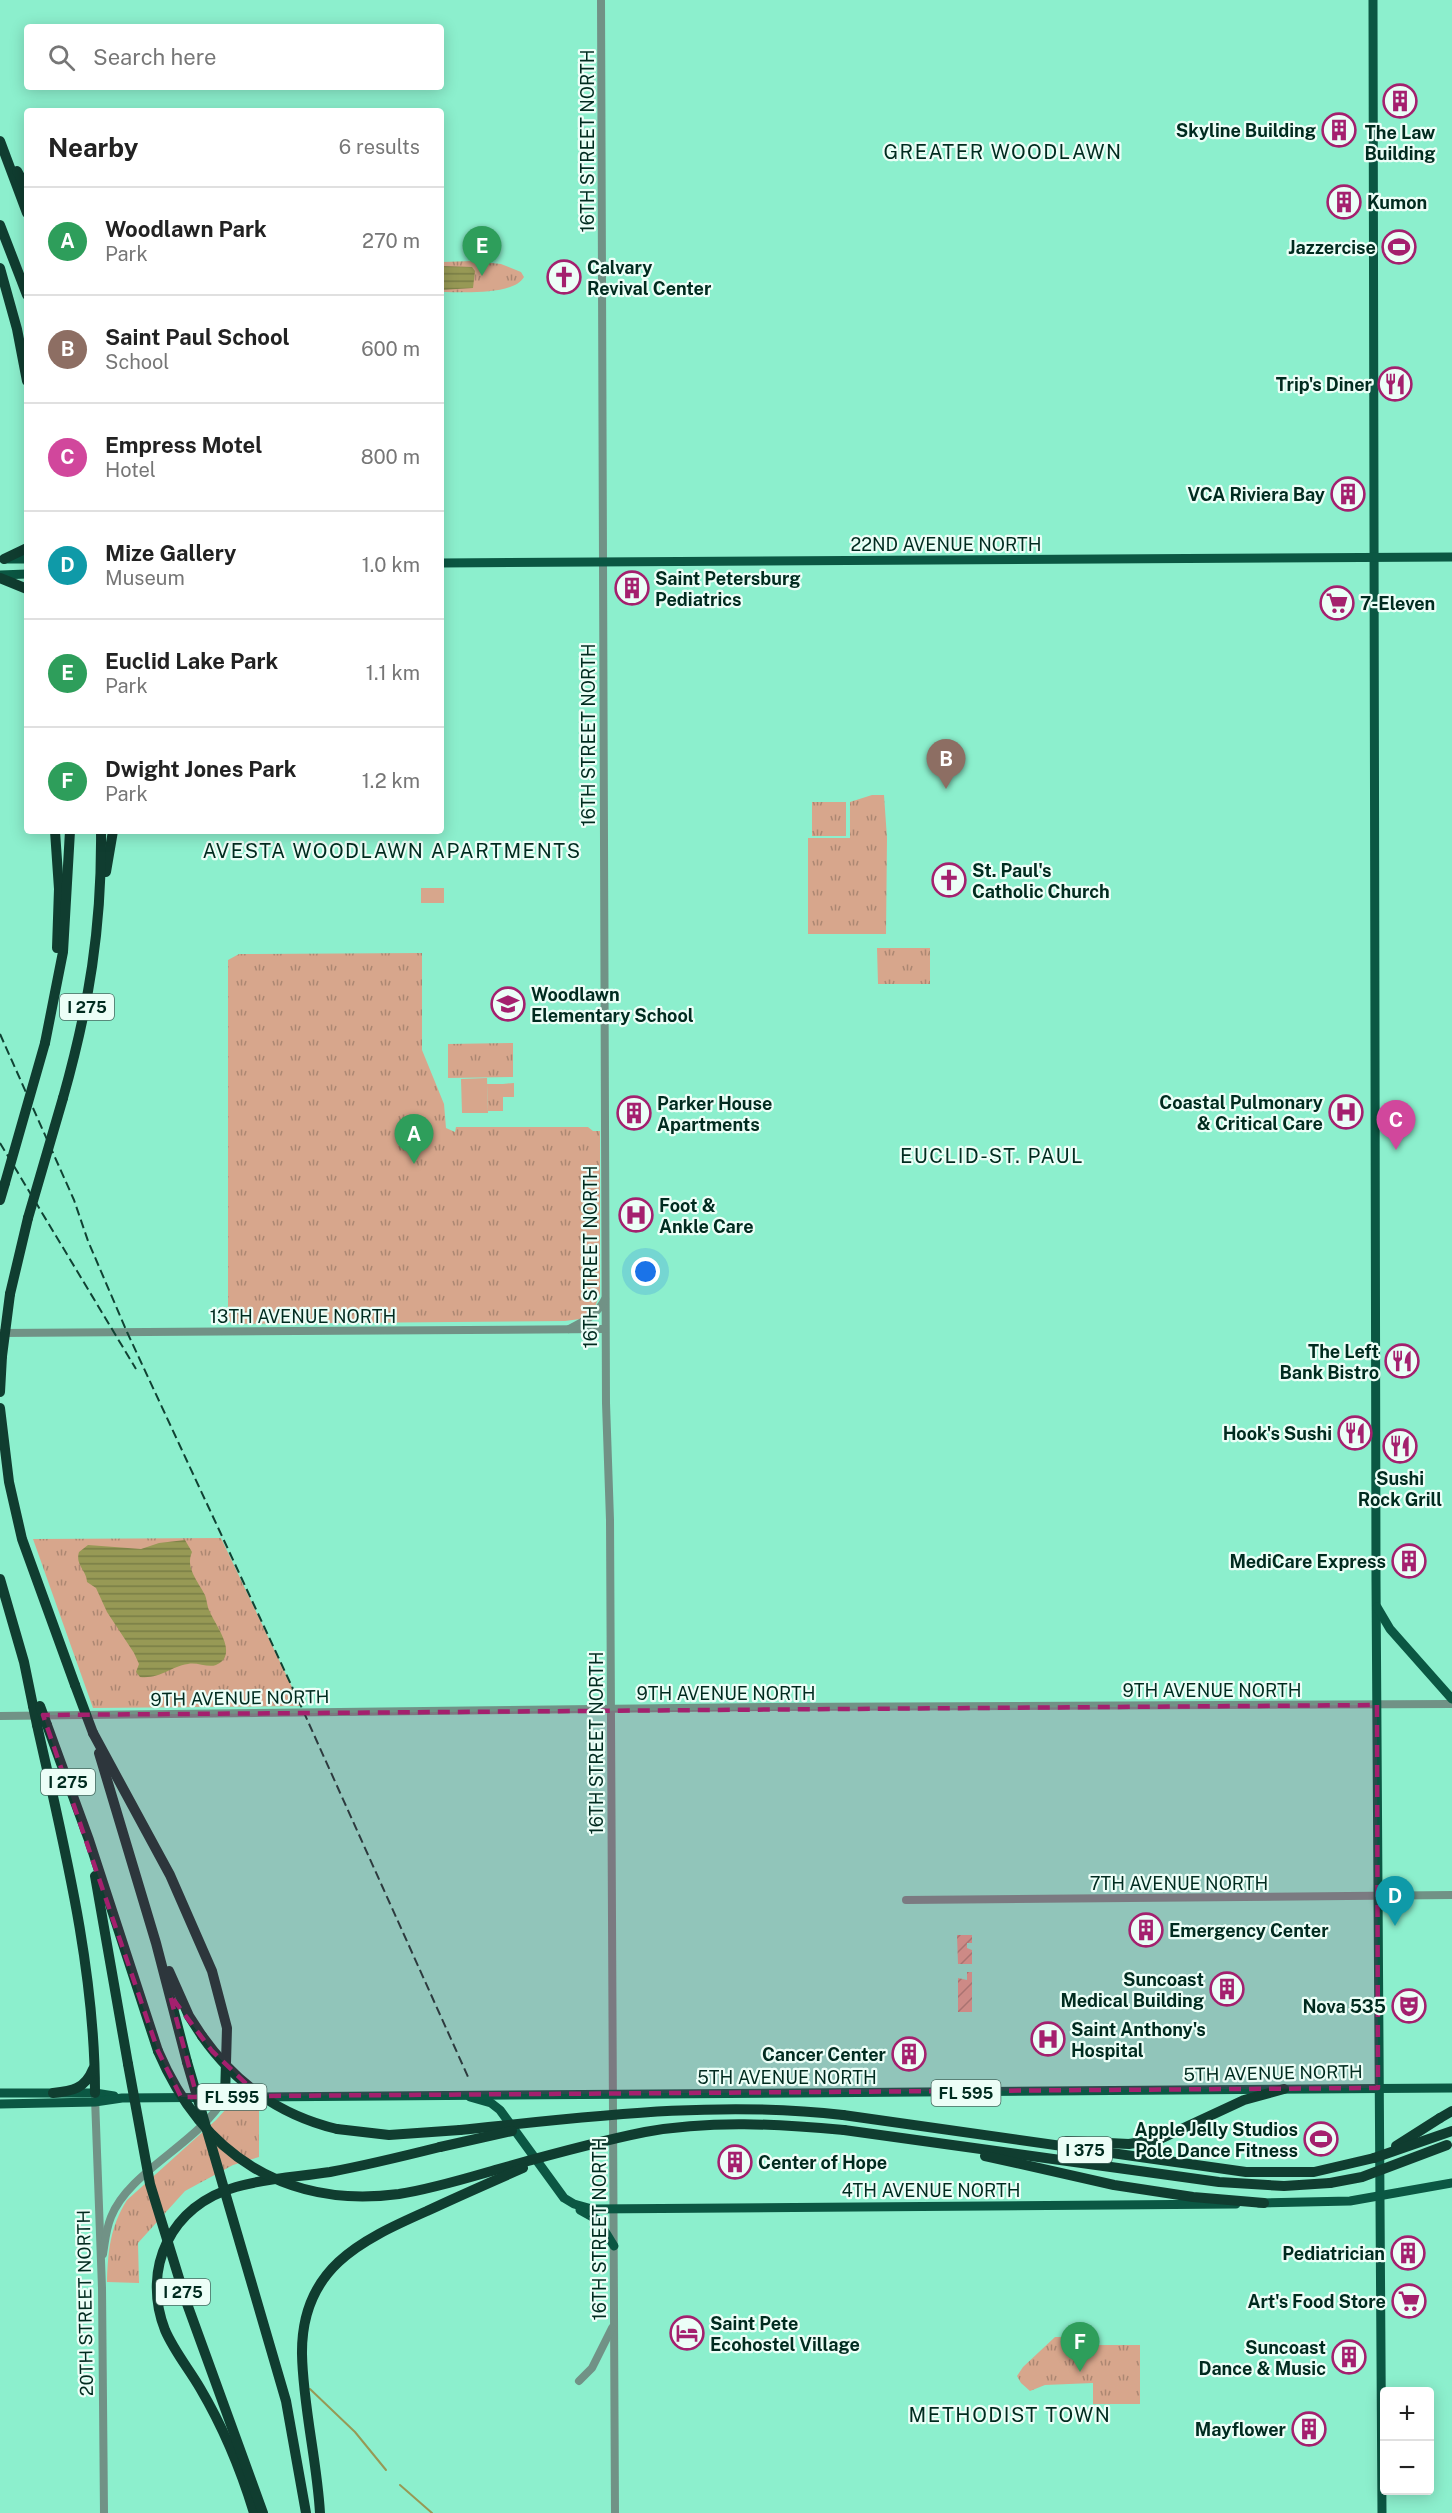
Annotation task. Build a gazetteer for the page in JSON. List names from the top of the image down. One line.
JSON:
{"streets":{"highway":["I 275","I 375"],"main road":["22ND AVENUE NORTH","5TH AVENUE NORTH","FL 595","4TH AVENUE NORTH"],"street":["16TH STREET NORTH","13TH AVENUE NORTH","9TH AVENUE NORTH","7TH AVENUE NORTH","20TH STREET NORTH"]},"crossings":[["16TH STREET NORTH","22ND AVENUE NORTH"],["16TH STREET NORTH","13TH AVENUE NORTH"],["16TH STREET NORTH","9TH AVENUE NORTH"],["16TH STREET NORTH","5TH AVENUE NORTH"],["16TH STREET NORTH","4TH AVENUE NORTH"],["5TH AVENUE NORTH","FL 595"],["5TH AVENUE NORTH","20TH STREET NORTH"],["FL 595","4TH AVENUE NORTH"]],"districts":["GREATER WOODLAWN","AVESTA WOODLAWN APARTMENTS","EUCLID-ST. PAUL","METHODIST TOWN"],"places":{"building":["The Law Building","Skyline Building","Kumon","VCA Riviera Bay","Saint Petersburg Pediatrics","Parker House Apartments","MediCare Express","Emergency Center","Suncoast Medical Building","Cancer Center","Center of Hope","Pediatrician","Suncoast Dance & Music","Mayflower"],"sports":["Jazzercise","Apple Jelly Studios Pole Dance Fitness"],"church":["Calvary Revival Center","St. Paul's Catholic Church"],"restaurant":["Trip's Diner","The Left Bank Bistro","Hook's Sushi","Sushi Rock Grill"],"supermarket":["7-Eleven","Art's Food Store"],"school or university":["Woodlawn Elementary School"],"hospital":["Coastal Pulmonary & Critical Care","Foot & Ankle Care","Saint Anthony's Hospital"],"theatre":["Nova 535"],"hotel":["Saint Pete Ecohostel Village"]},"page":{"search":"Search here","heading":["Nearby","6 results"],"list":[{"mark":"A","name":"Woodlawn Park","note":"Park","value":"270 m"},{"mark":"B","name":"Saint Paul School","note":"School","value":"600 m"},{"mark":"C","name":"Empress Motel","note":"Hotel","value":"800 m"},{"mark":"D","name":"Mize Gallery","note":"Museum","value":"1.0 km"},{"mark":"E","name":"Euclid Lake Park","note":"Park","value":"1.1 km"},{"mark":"F","name":"Dwight Jones Park","note":"Park","value":"1.2 km"}],"pins":["E","B","C","A","D","F"],"map_buttons":["+","−"]}}
